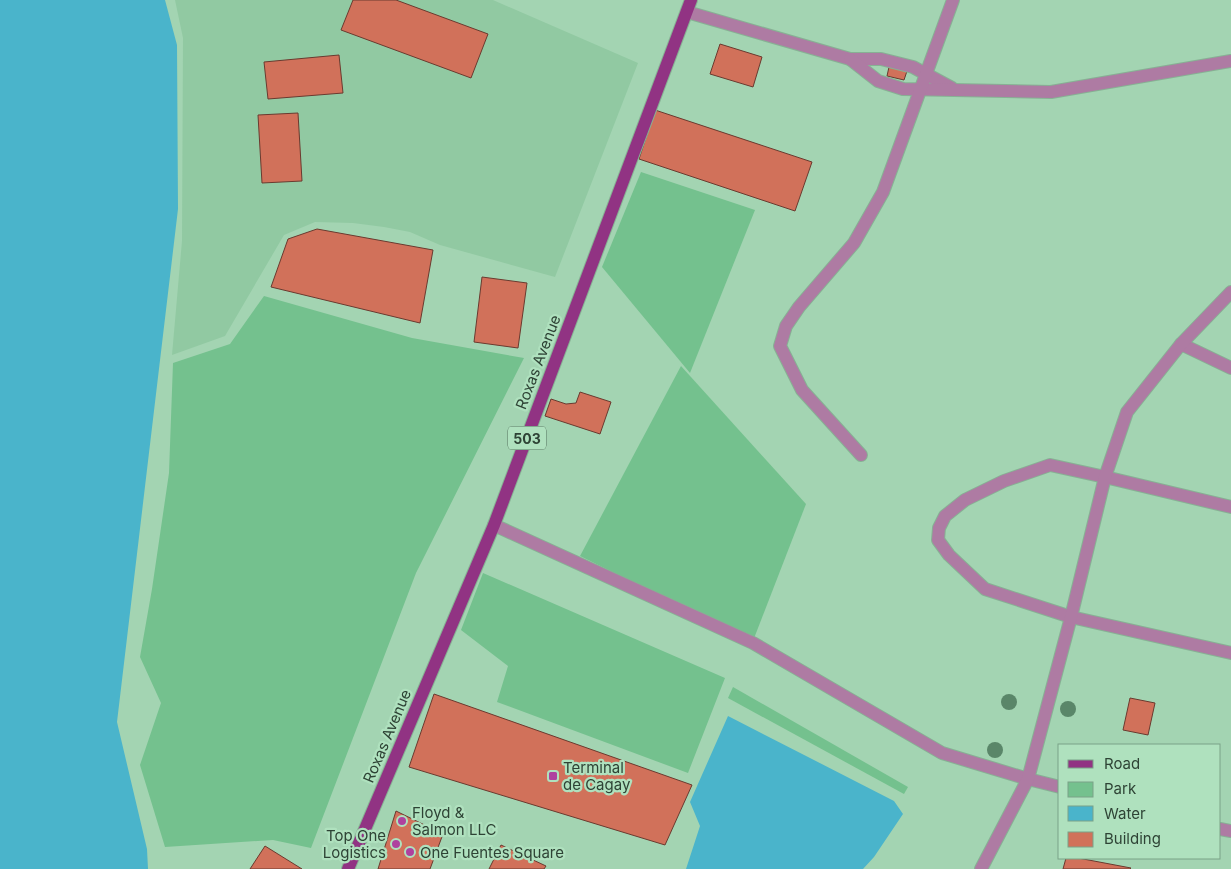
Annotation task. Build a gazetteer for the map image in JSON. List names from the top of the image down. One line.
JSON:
{"streets":{"main road":["Roxas Avenue","503"]},"places":{"transit":["Terminal de Cagay"],"other":["Floyd & Salmon LLC","Top One Logistics","One Fuentes Square"]},"legend":["Road","Park","Water","Building"]}
